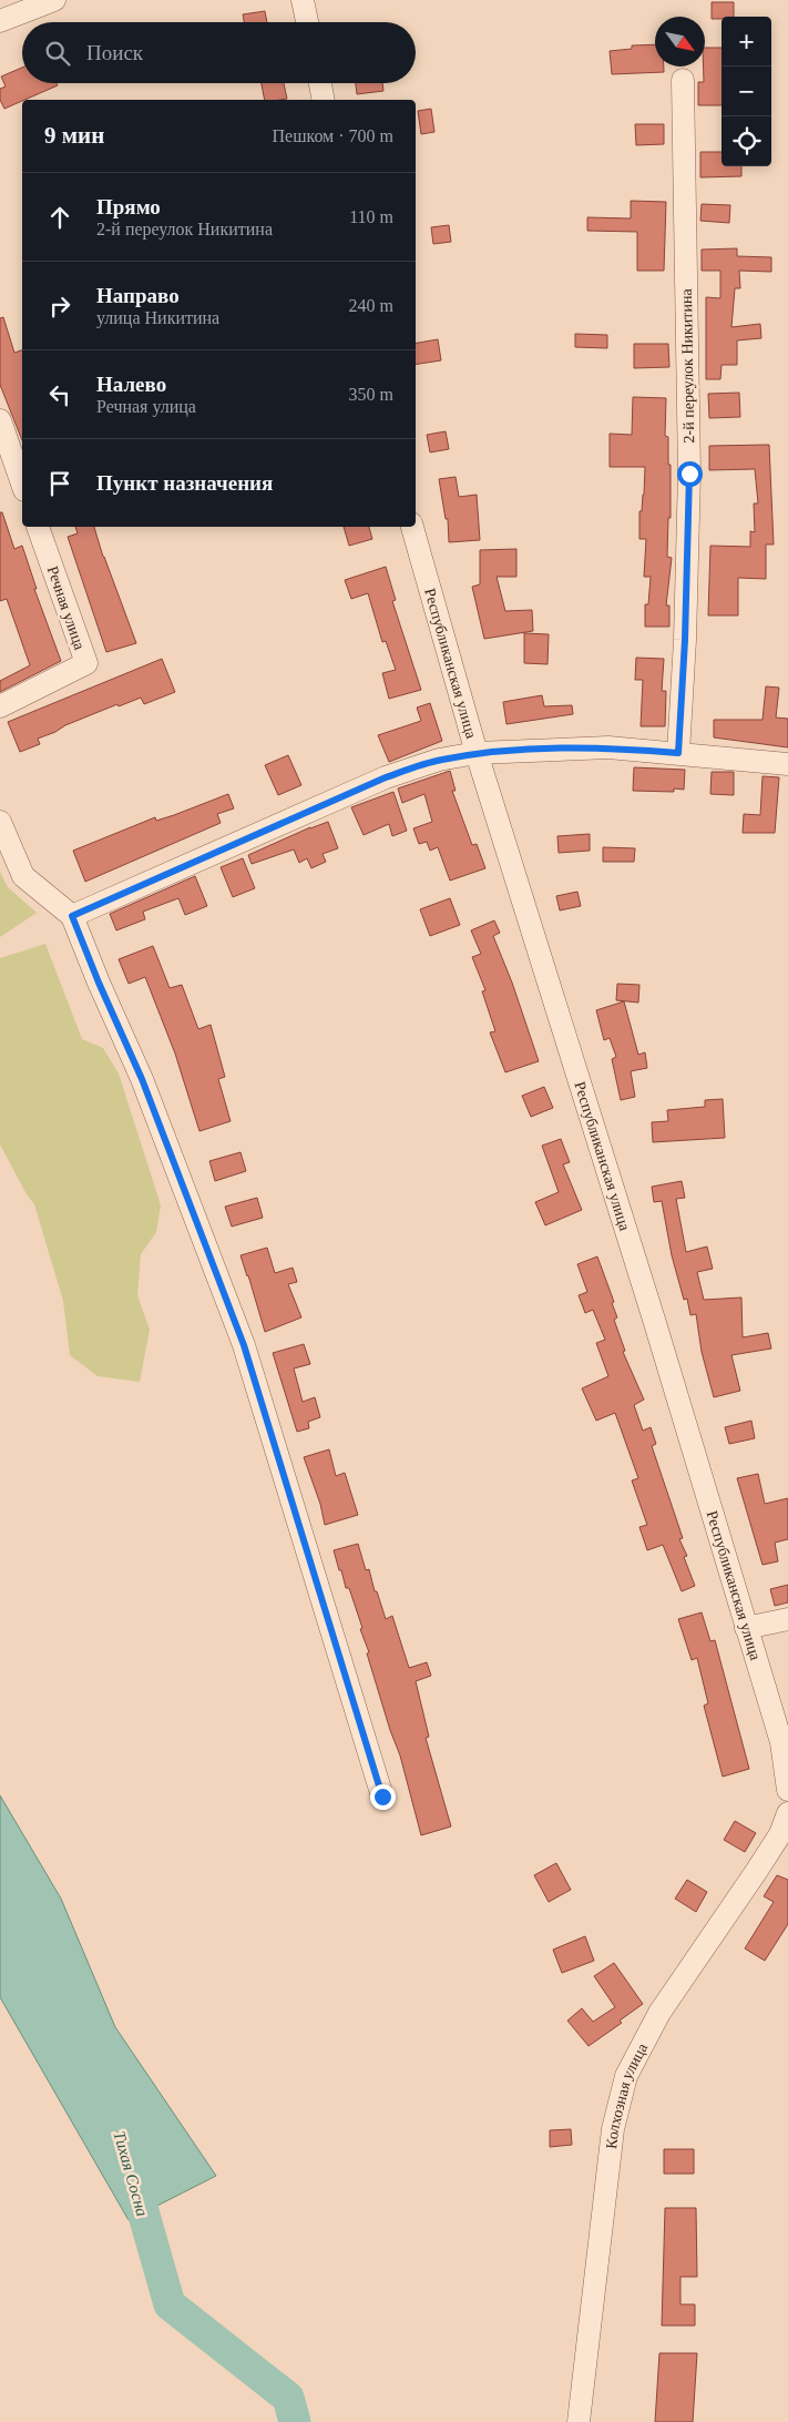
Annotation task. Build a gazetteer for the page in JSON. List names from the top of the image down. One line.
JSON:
{"streets":{"street":["2-й переулок Никитина","Речная улица","Республиканская улица","Колхозная улица"]},"water":["Тихая Сосна"],"north":"bottom right","page":{"map_buttons":["+","−"],"search":"Поиск","heading":["9 мин","Пешком · 700 m"],"list":[["Прямо","2-й переулок Никитина","110 m"],["Направо","улица Никитина","240 m"],["Налево","Речная улица","350 m"],"Пункт назначения"]}}
